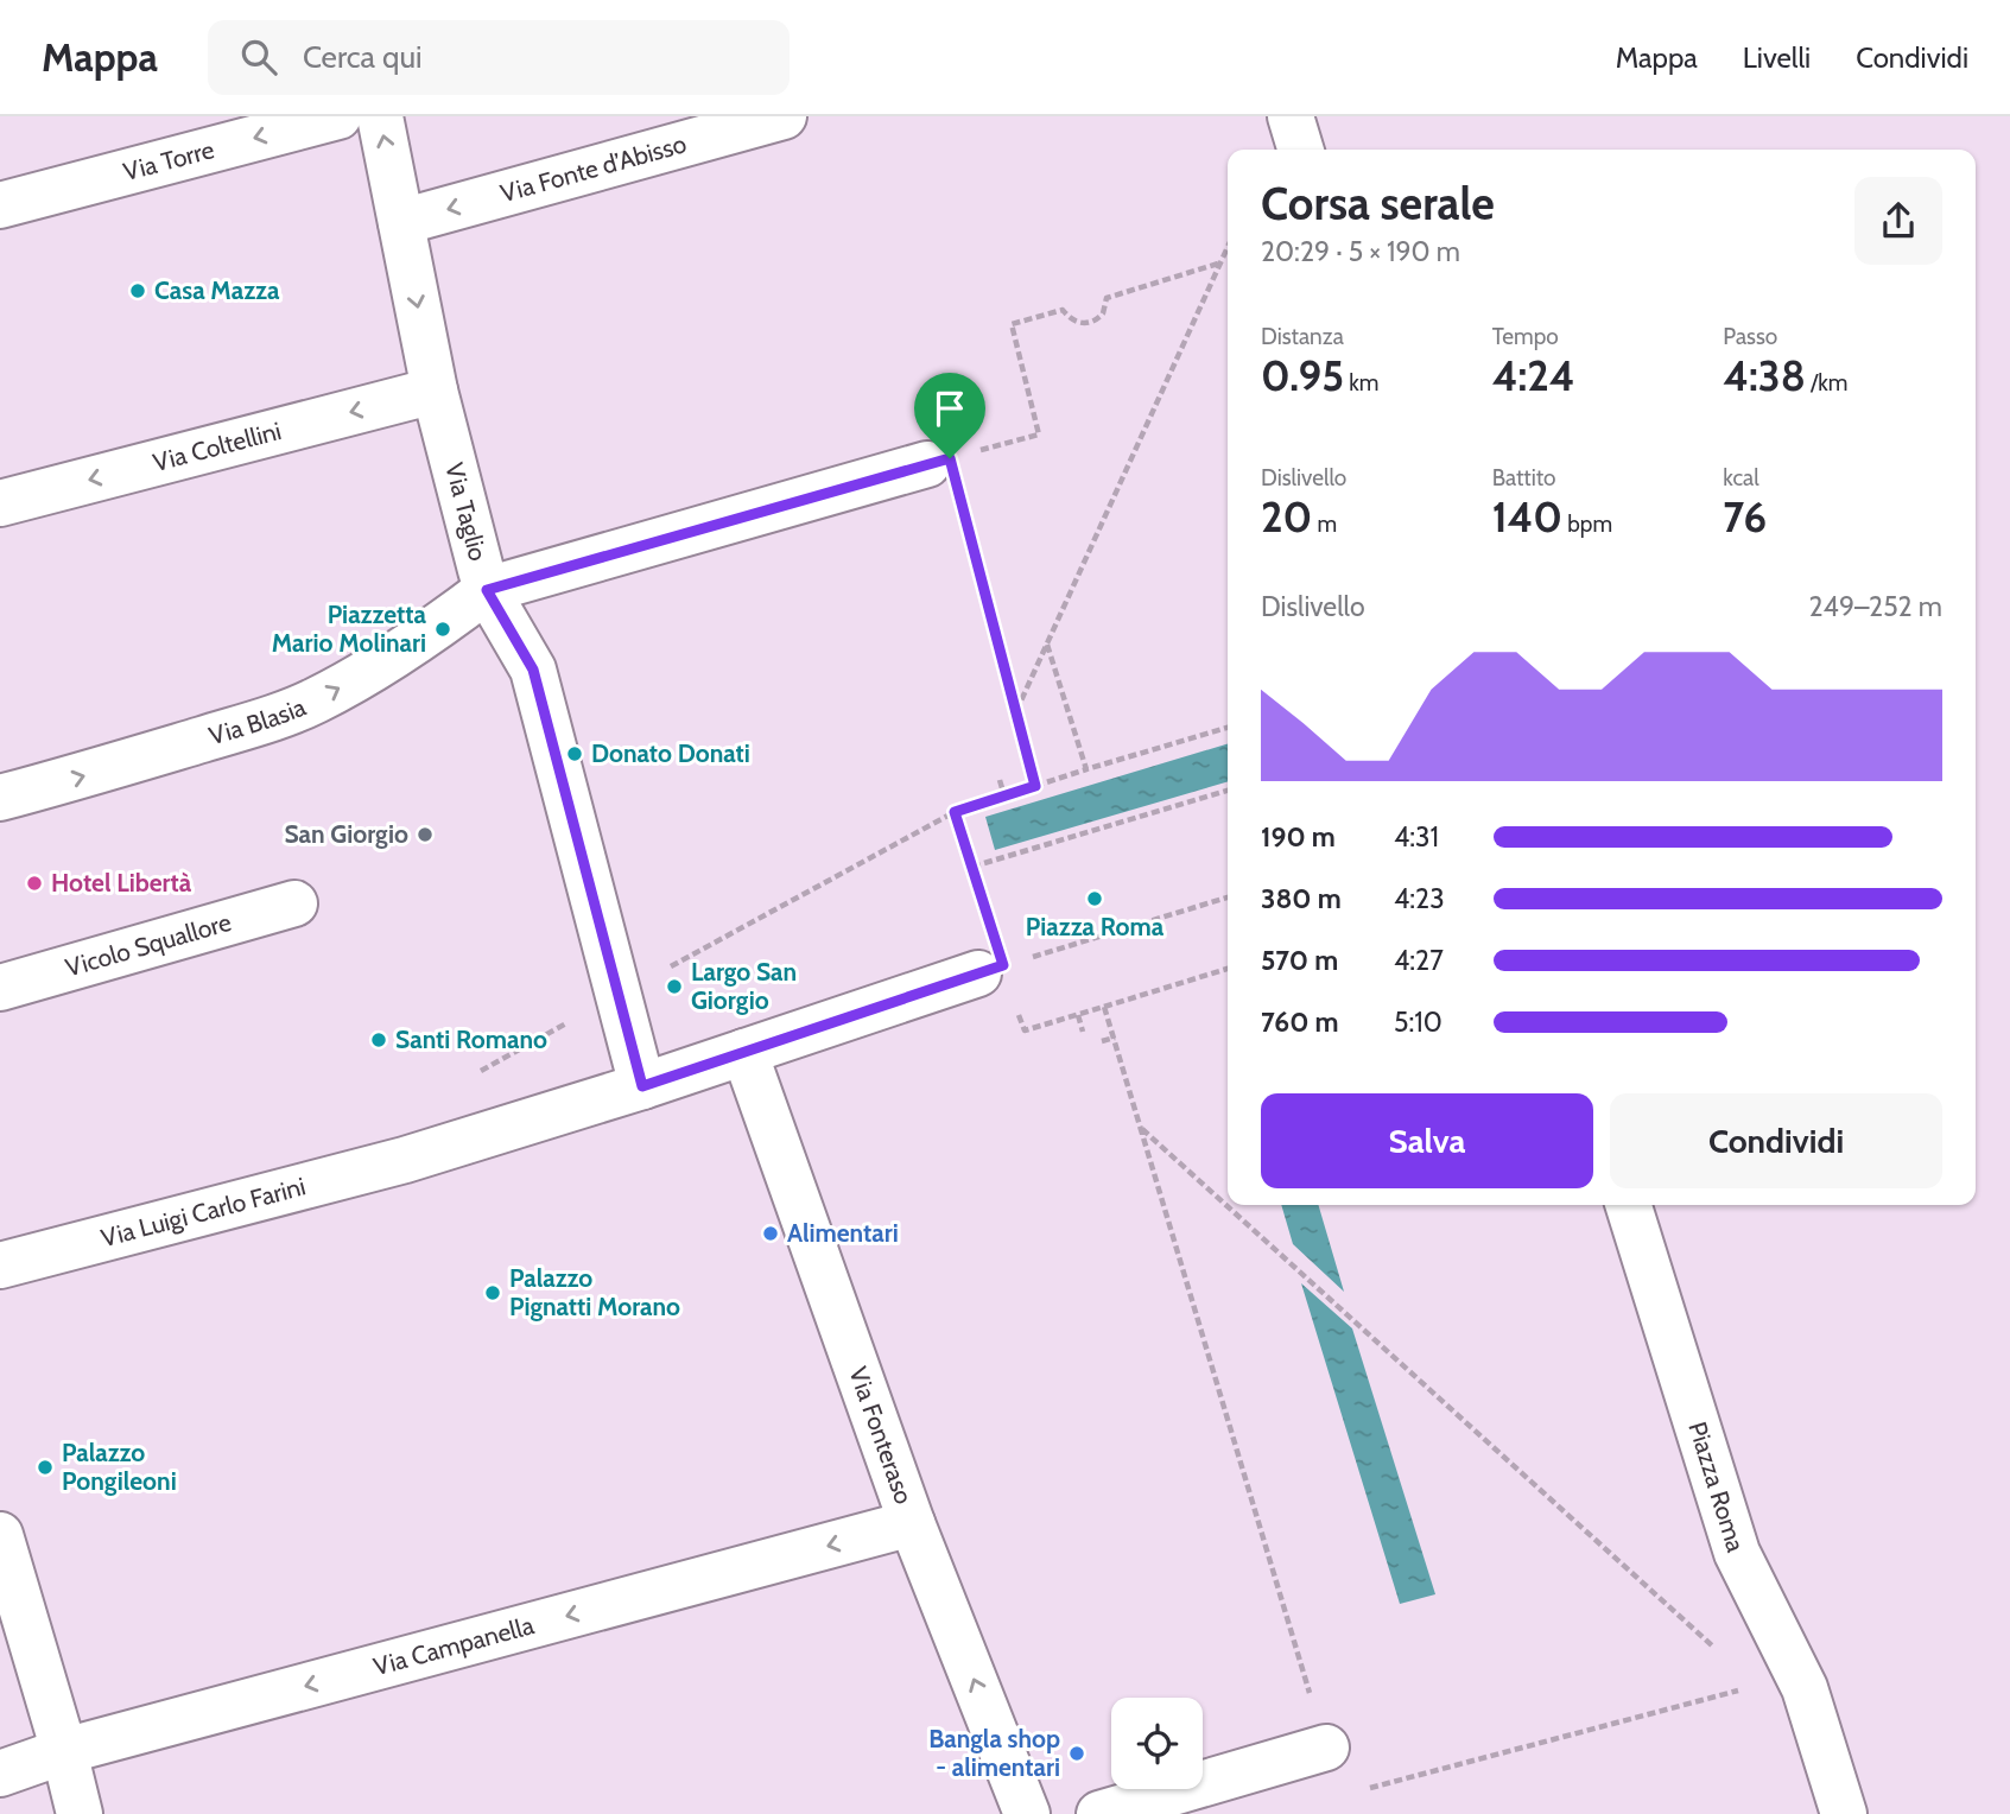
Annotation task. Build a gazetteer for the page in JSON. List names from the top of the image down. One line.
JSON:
{"streets":{"street":["Via Torre","Via Fonte d’Abisso","Via Coltellini","Via Taglio","Via Blasia","Vicolo Squallore","Via Luigi Carlo Farini","Via Fonteraso","Piazza Roma","Via Campanella"]},"crossings":[["Via Fonte d’Abisso","Via Taglio"],["Via Coltellini","Via Taglio"],["Via Taglio","Via Blasia"],["Via Taglio","Via Luigi Carlo Farini"],["Via Fonteraso","Via Campanella"]],"one_way":["Via Torre","Via Coltellini","Via Blasia","Via Fonteraso","Via Campanella"],"places":["Casa Mazza","Piazzetta Mario Molinari","Donato Donati","San Giorgio","Hotel Libertà","Piazza Roma","Largo San Giorgio","Santi Romano","Alimentari","Palazzo Pignatti Morano","Palazzo Pongileoni","Bangla shop - alimentari"],"page":{"header":"Mappa","search":"Cerca qui","nav":["Mappa","Livelli","Condividi"],"heading":["Corsa serale","20:29 · 5 × 190 m"],"stats":[["Distanza","0.95 km"],["Tempo","4:24"],["Passo","4:38 /km"],["Dislivello","20 m"],["Battito","140 bpm"],["kcal","76"]],"chart":["Dislivello","249–252 m"],"list":[{"name":"190 m","note":"4:31"},{"name":"380 m","note":"4:23"},{"name":"570 m","note":"4:27"},{"name":"760 m","note":"5:10"}],"buttons":["Salva","Condividi"]}}
